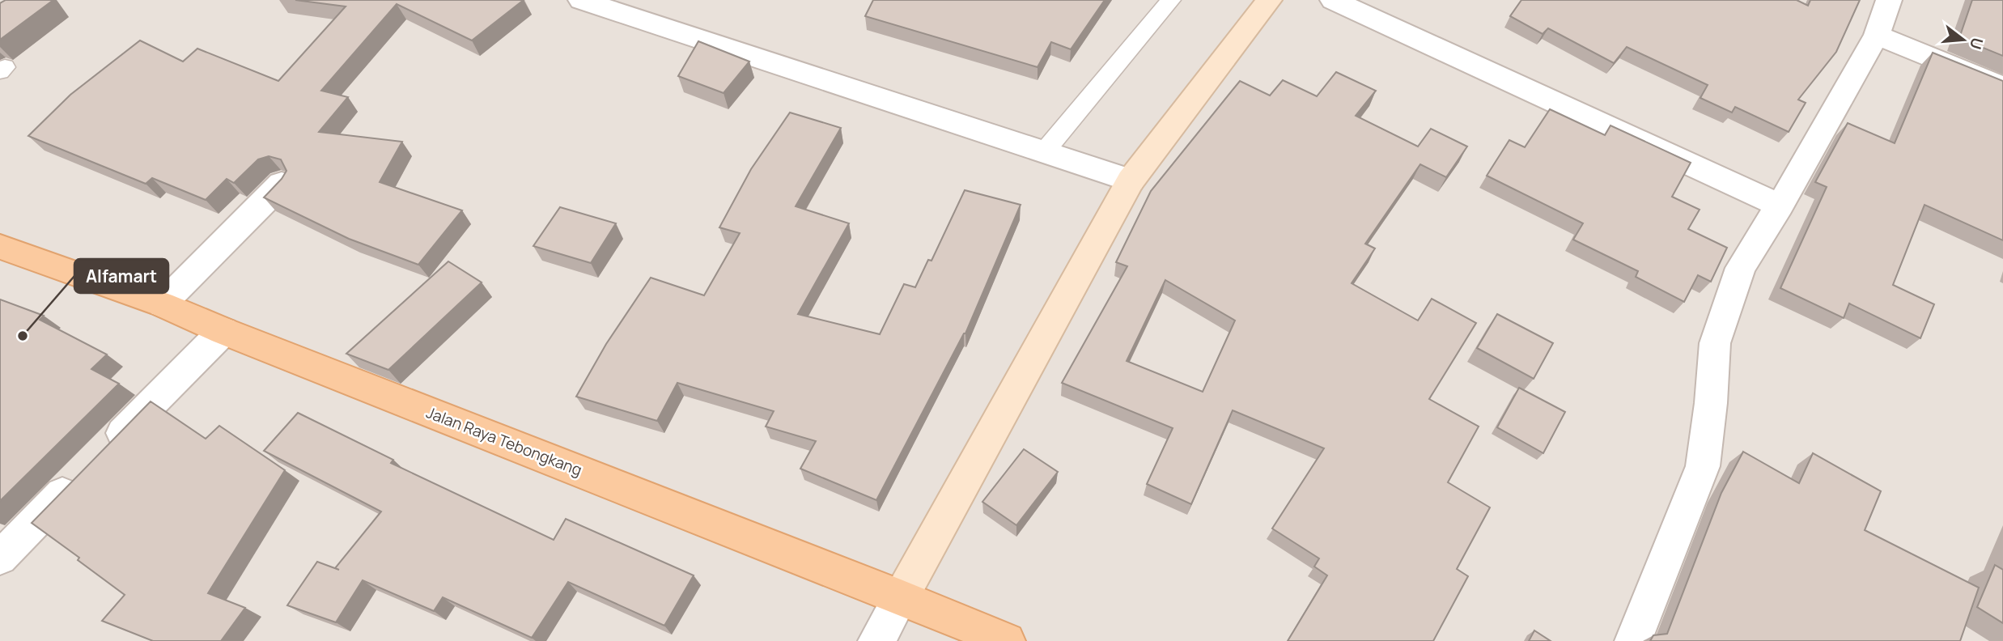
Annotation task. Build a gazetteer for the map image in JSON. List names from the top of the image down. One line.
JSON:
{"streets":{"main road":["Jalan Raya Tebongkang"]},"places":["Alfamart"],"north":"right"}
